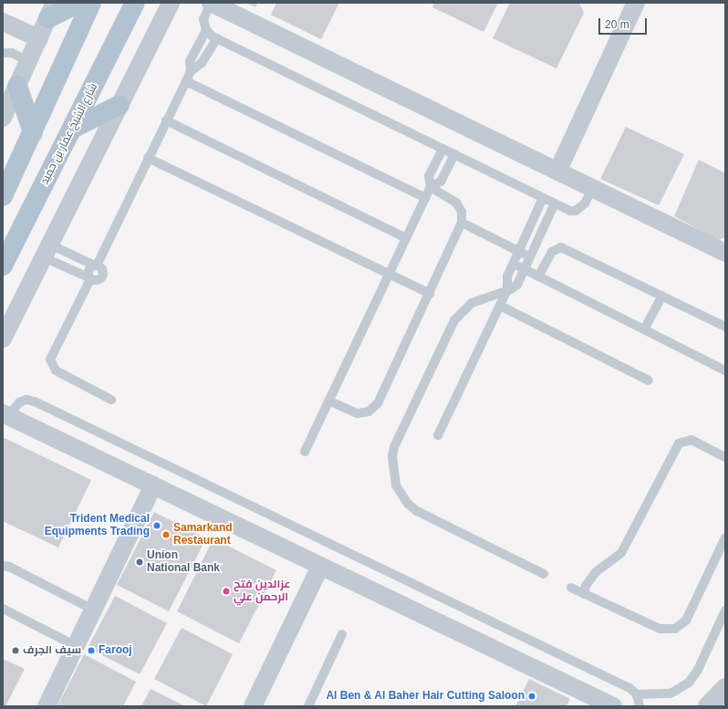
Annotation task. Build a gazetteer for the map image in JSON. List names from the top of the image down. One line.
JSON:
{"streets":{"main road":["شارع الشيخ عمار بن حميد"]},"places":["Trident Medical Equipments Trading","Samarkand Restaurant","Union National Bank","عزالدين فتح الرحمن علي","سيف الجرف","Farooj","Al Ben & Al Baher Hair Cutting Saloon"],"scale_bar":"20 m"}
